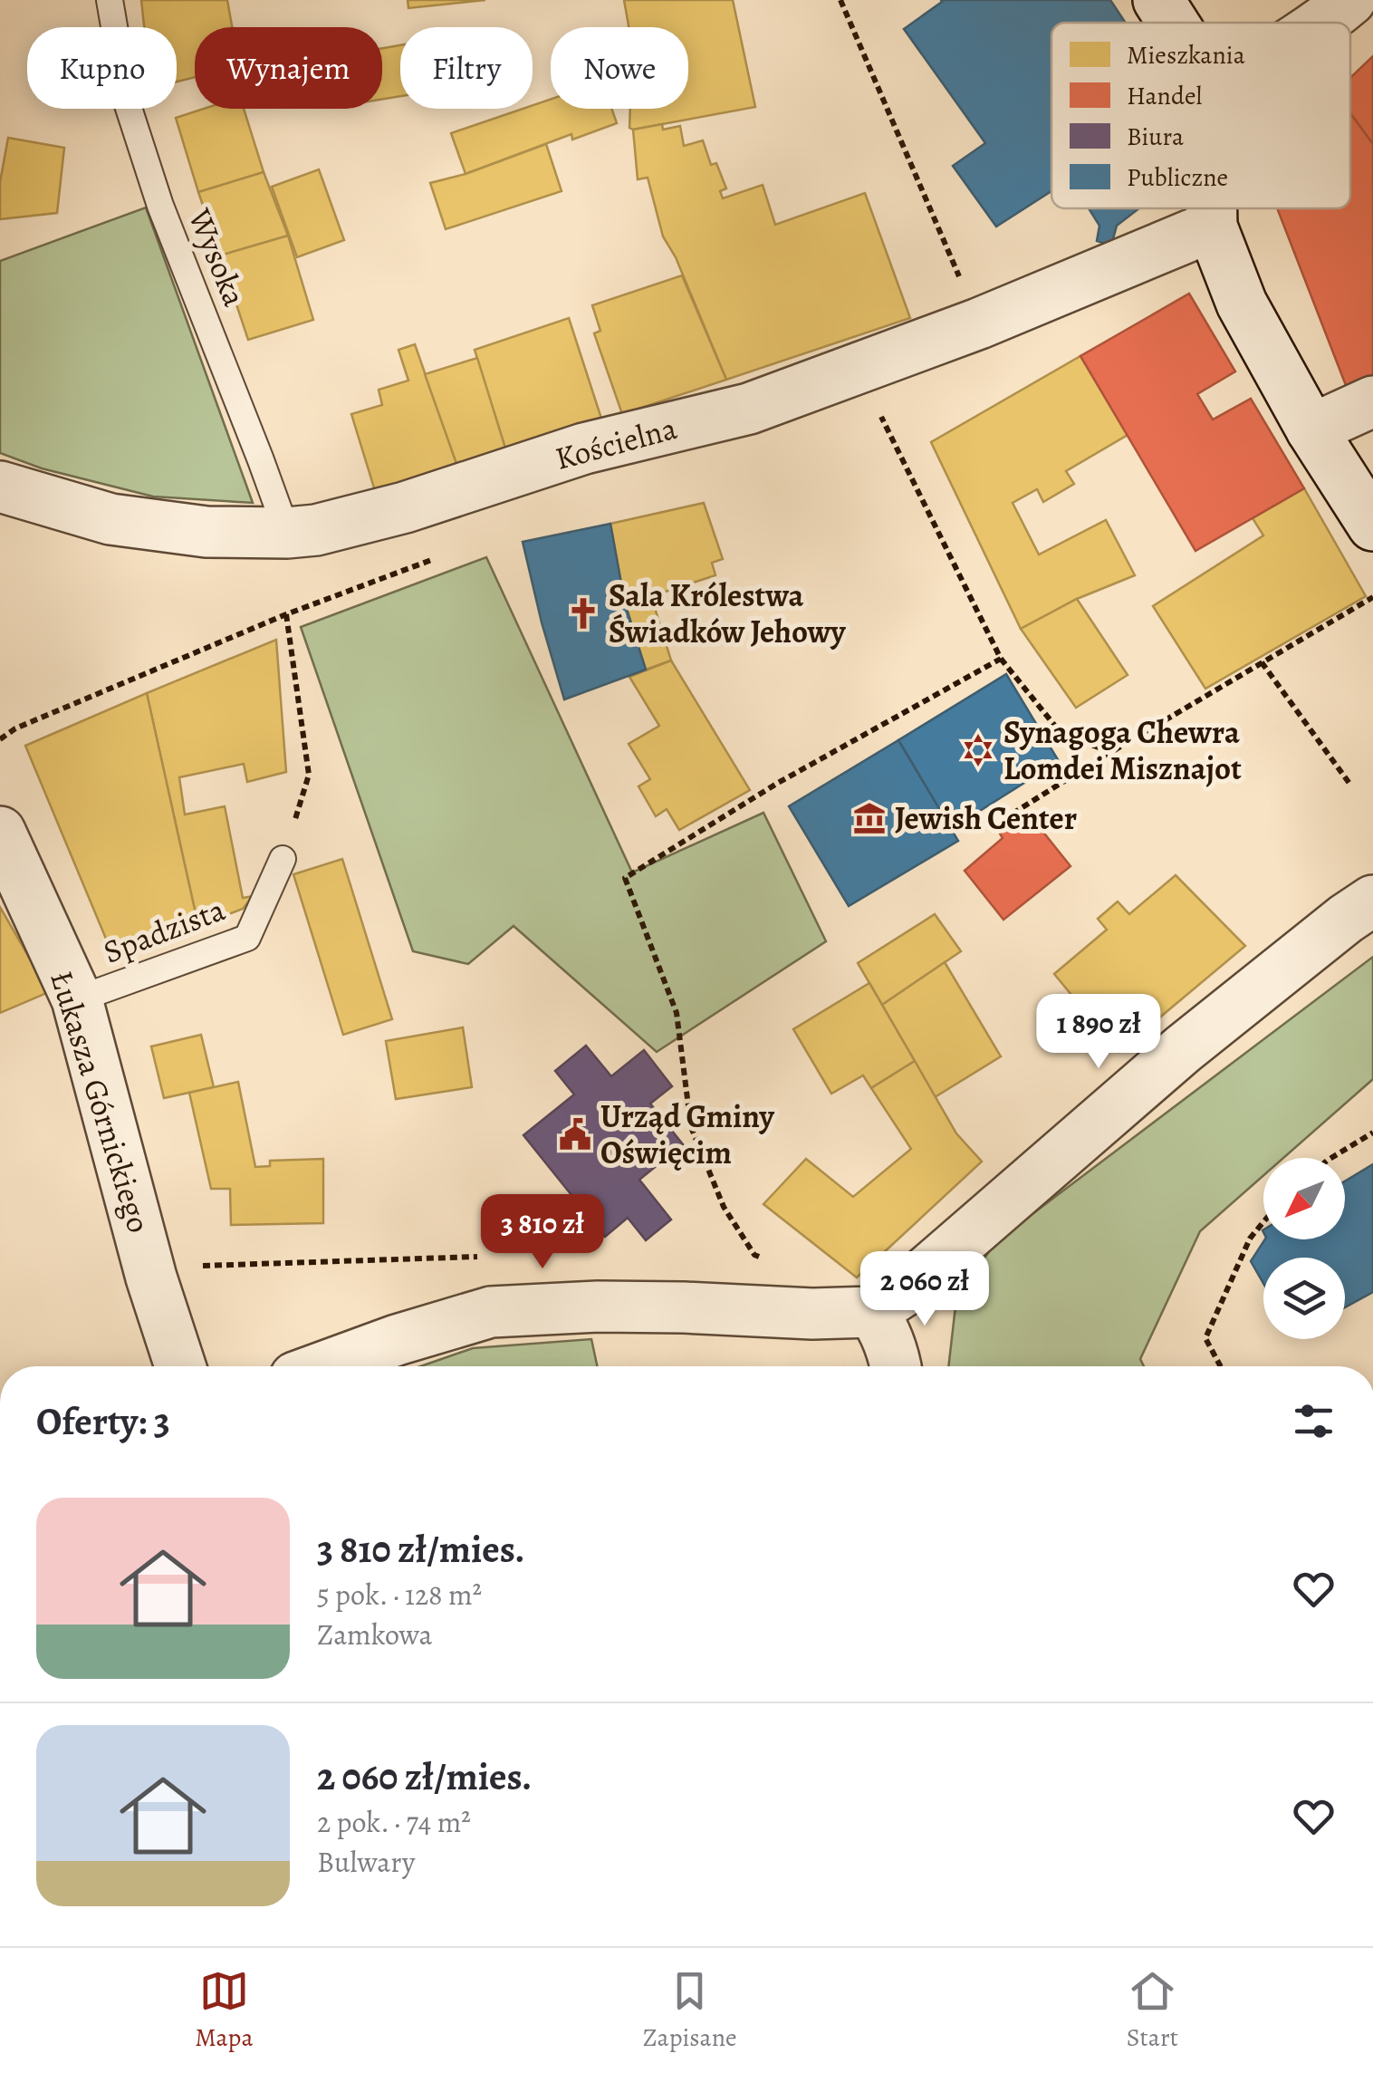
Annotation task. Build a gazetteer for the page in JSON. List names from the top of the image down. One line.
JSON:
{"streets":{"street":["Kościelna","Łukasza Górnickiego"],"lane":["Wysoka","Spadzista"]},"crossings":[["Wysoka","Kościelna"],["Spadzista","Łukasza Górnickiego"]],"places":{"church":["Sala Królestwa Świadków Jehowy"],"synagogue":["Synagoga Chewra Lomdei Misznajot"],"museum":["Jewish Center"],"public building":["Urząd Gminy Oświęcim"]},"legend":["Mieszkania","Handel","Biura","Publiczne"],"north":"bottom left","page":{"chip":["Kupno","Wynajem","Filtry","Nowe"],"price":["1 890 zł","3 810 zł","2 060 zł"],"heading":"Oferty: 3","list":[{"name":"3 810 zł/mies.","note":"5 pok. · 128 m² · Zamkowa"},{"name":"2 060 zł/mies.","note":"2 pok. · 74 m² · Bulwary"}],"tabs":["Mapa","Zapisane","Start"]}}
